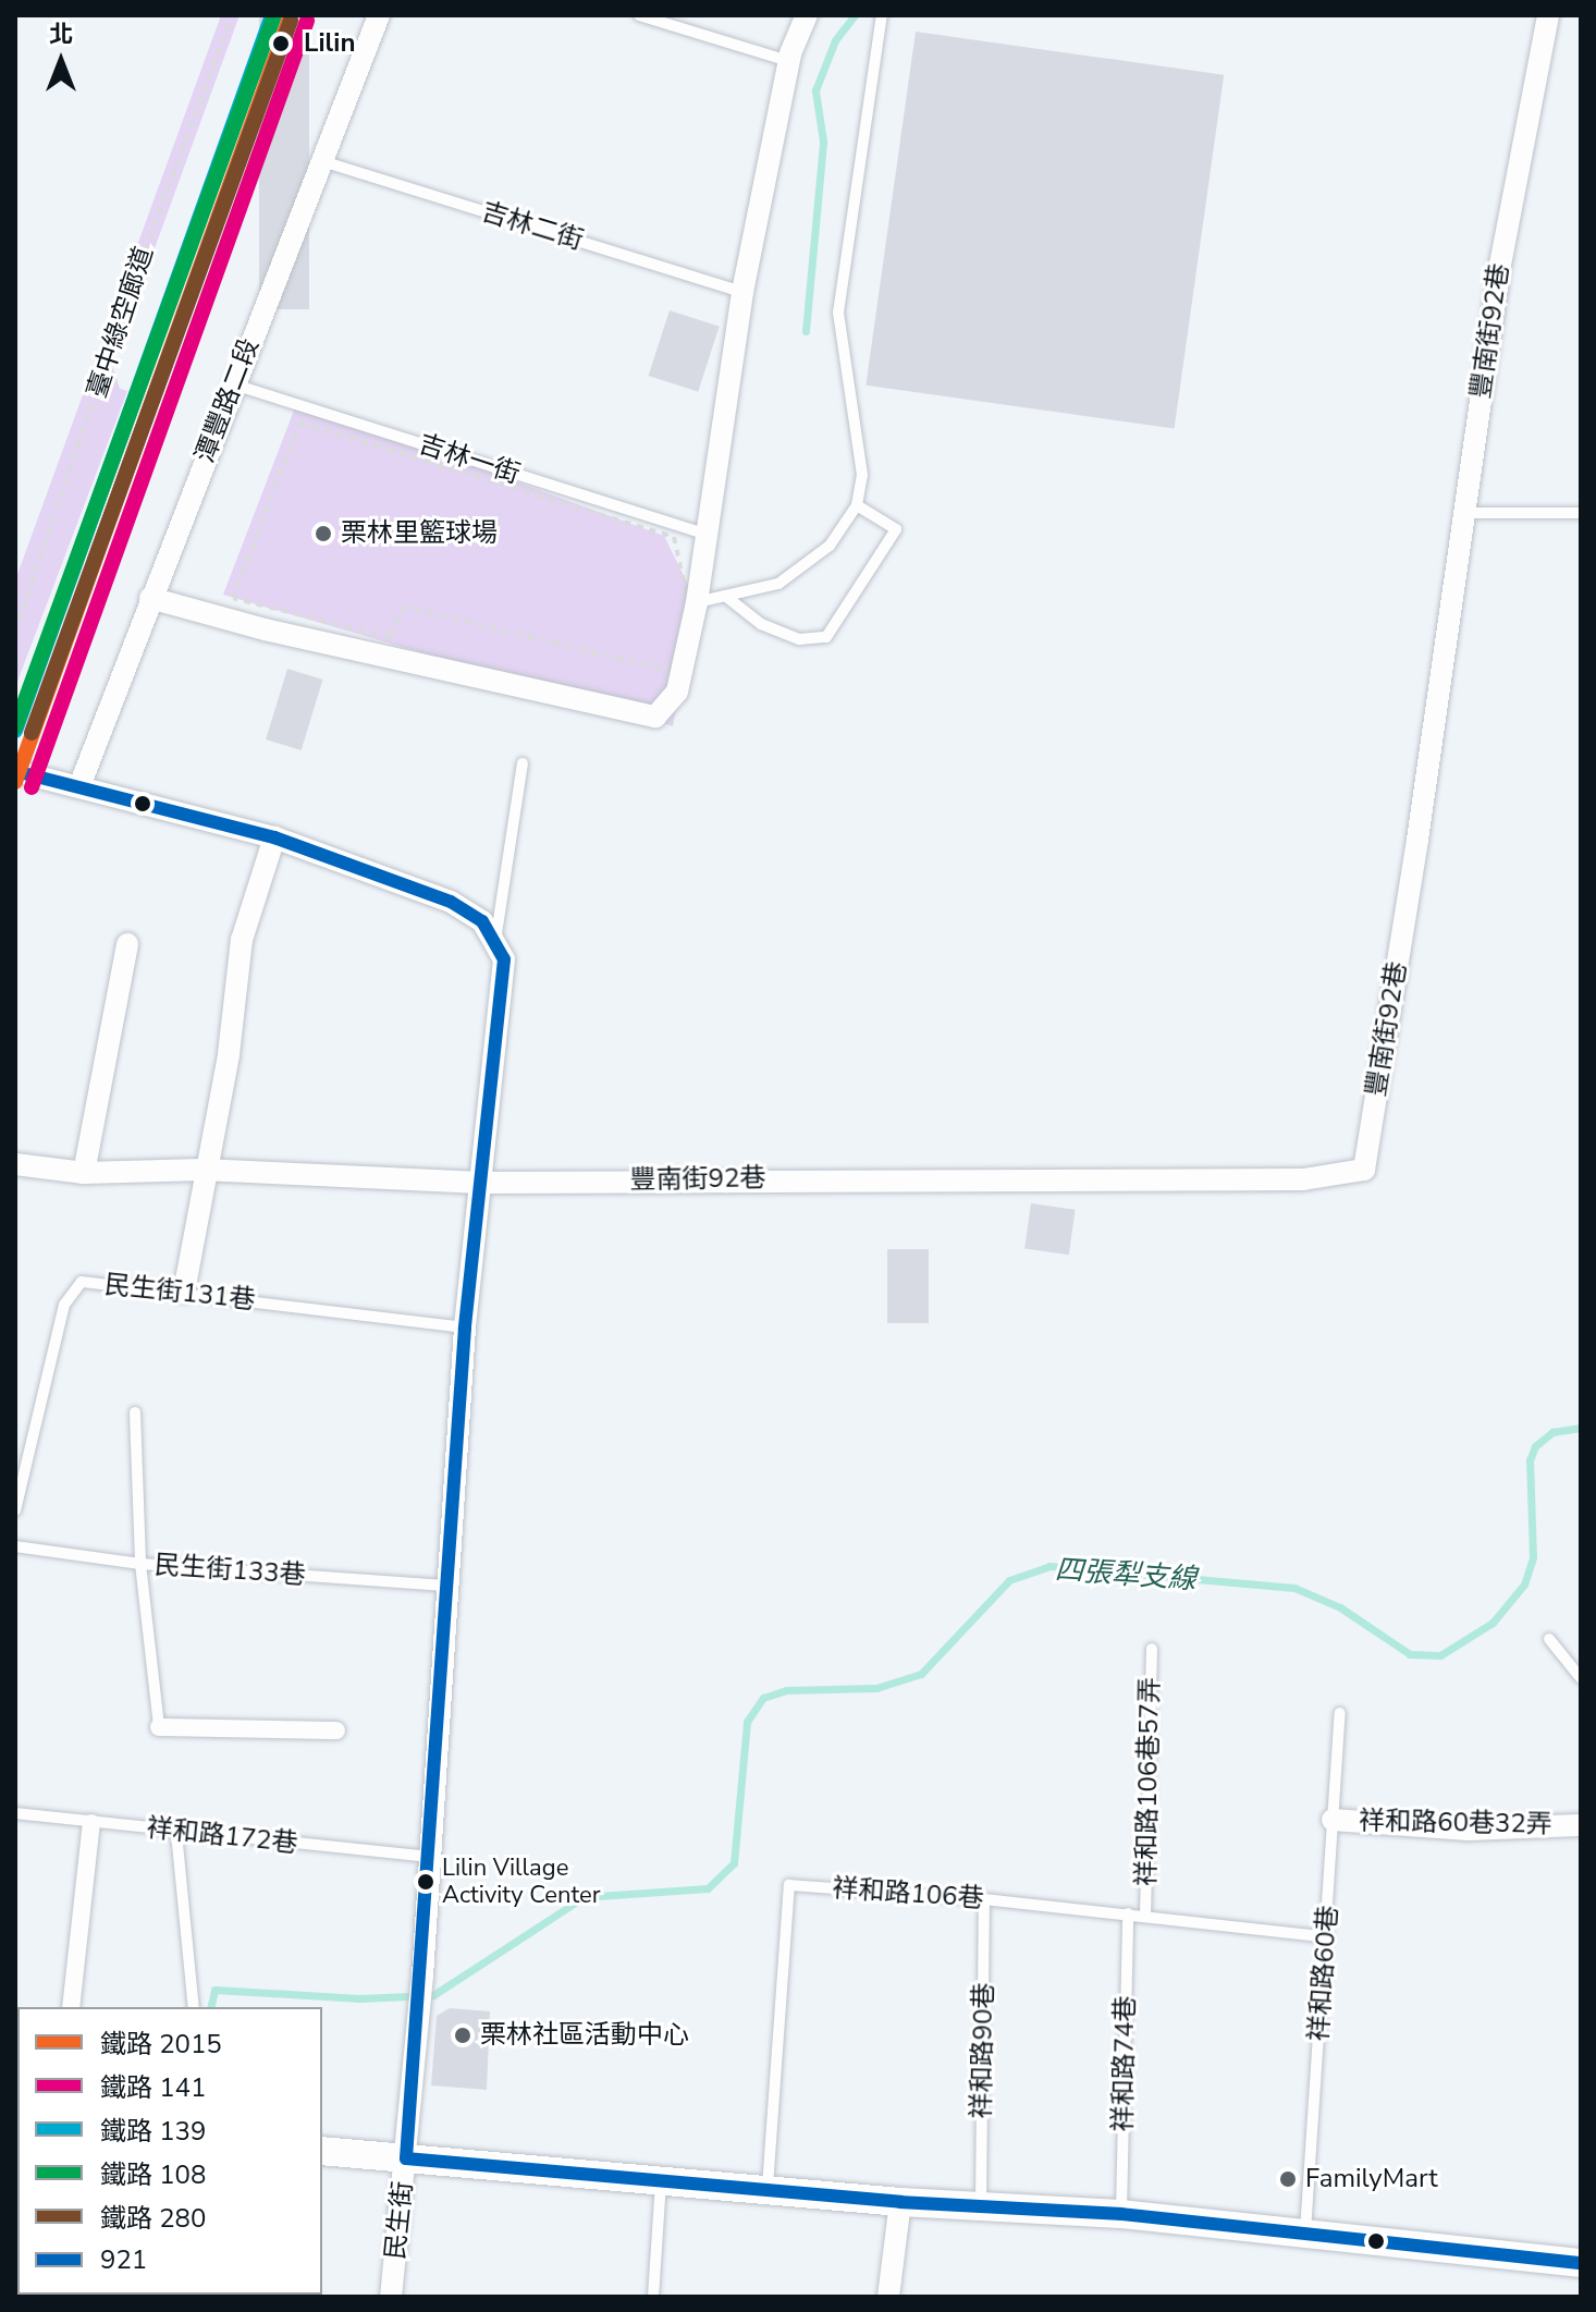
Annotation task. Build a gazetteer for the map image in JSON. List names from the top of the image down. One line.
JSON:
{"streets":{"street":["豐南街92巷","潭豐路二段","祥和路60巷32弄","民生街"],"lane":["吉林二街","吉林一街","民生街131巷","民生街133巷","祥和路106巷57弄","祥和路172巷","祥和路106巷","祥和路60巷","祥和路90巷","祥和路74巷"],"path":["臺中綠空廊道"]},"crossings":[["吉林二街","潭豐路二段"],["豐南街92巷","民生街"],["潭豐路二段","吉林一街"],["民生街131巷","民生街"],["民生街133巷","民生街"],["祥和路106巷57弄","祥和路106巷"],["祥和路60巷32弄","祥和路60巷"],["祥和路172巷","民生街"],["祥和路106巷","祥和路60巷"],["祥和路106巷","祥和路90巷"],["祥和路106巷","祥和路74巷"]],"water":["四張犁支線"],"places":["Lilin","栗林里籃球場","Lilin Village Activity Center","栗林社區活動中心","FamilyMart"],"lines":["rail line 2015","rail line 139","rail line 108","rail line 141","rail line 280","transit line 921"],"legend":["鐵路 2015","鐵路 141","鐵路 139","鐵路 108","鐵路 280","921"],"north":"top"}
